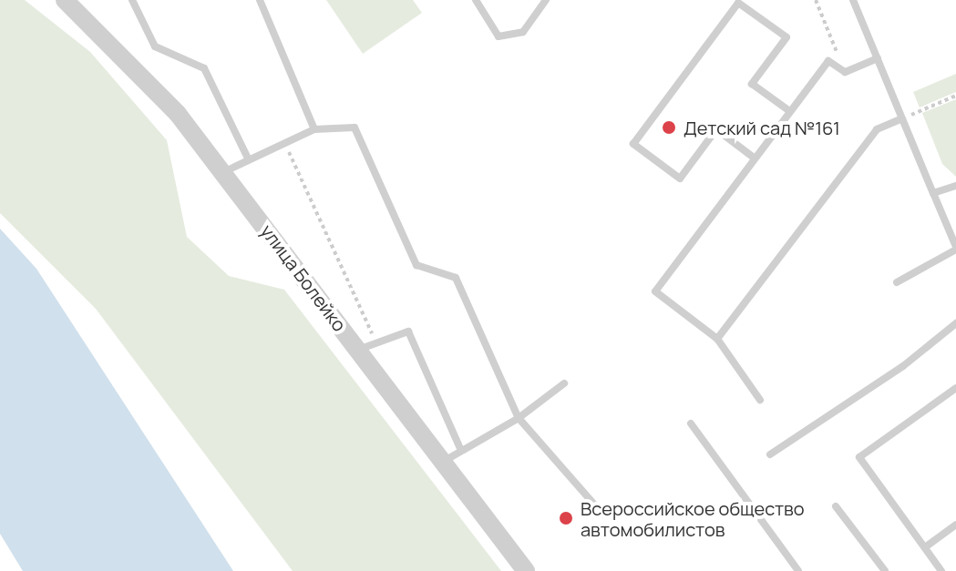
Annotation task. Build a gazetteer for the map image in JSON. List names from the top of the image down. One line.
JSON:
{"streets":{"street":["улица Болейко"]},"places":["Детский сад №161","Всероссийское общество автомобилистов"]}
